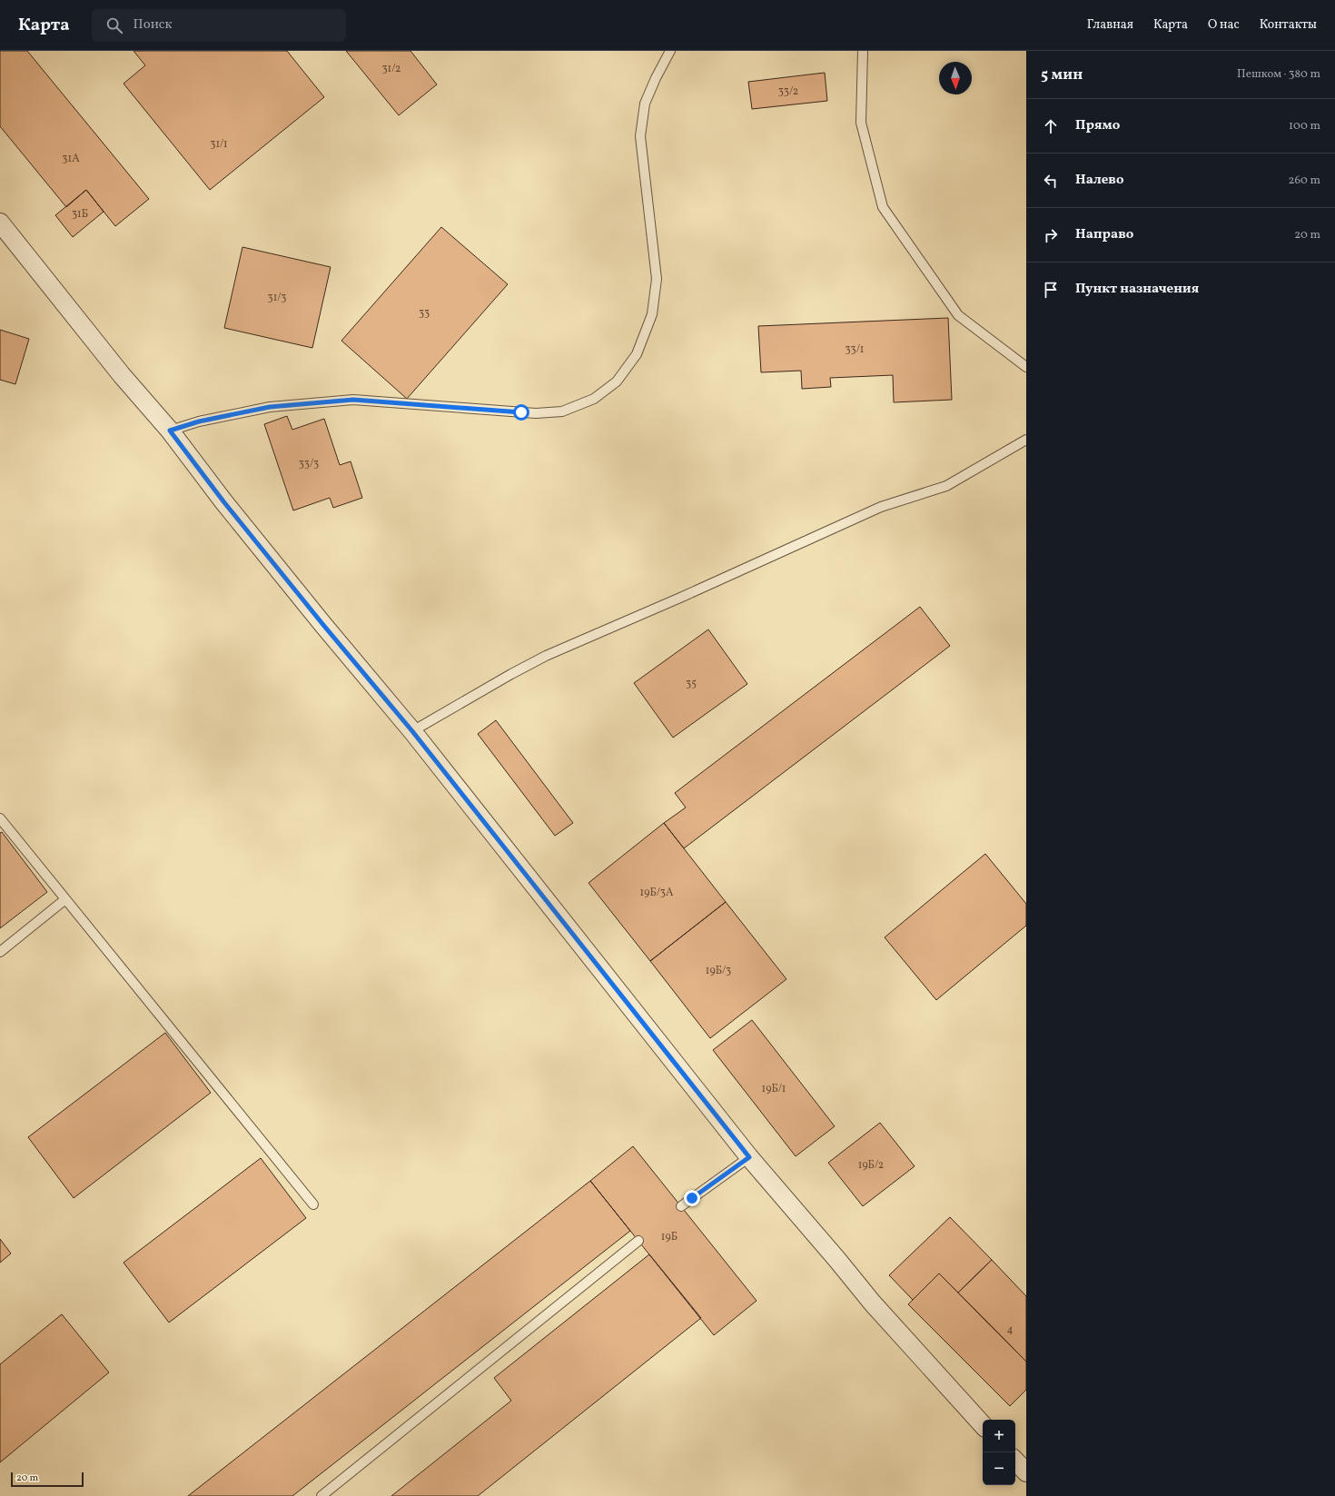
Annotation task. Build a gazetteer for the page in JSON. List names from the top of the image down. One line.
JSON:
{"house_numbers":["31/2","33/2","31/1","31А","31Б","31/3","33","33/1","33/3","35","19Б/3А","19Б/3","19Б/1","19Б/2","19Б","4"],"scale_bar":"20 m","north":"bottom","page":{"header":"Карта","search":"Поиск","nav":["Главная","Карта","О нас","Контакты"],"heading":["5 мин","Пешком · 380 m"],"list":[["Прямо","100 m"],["Налево","260 m"],["Направо","20 m"],"Пункт назначения"],"map_buttons":["+","−"],"scale":"20 m"}}
